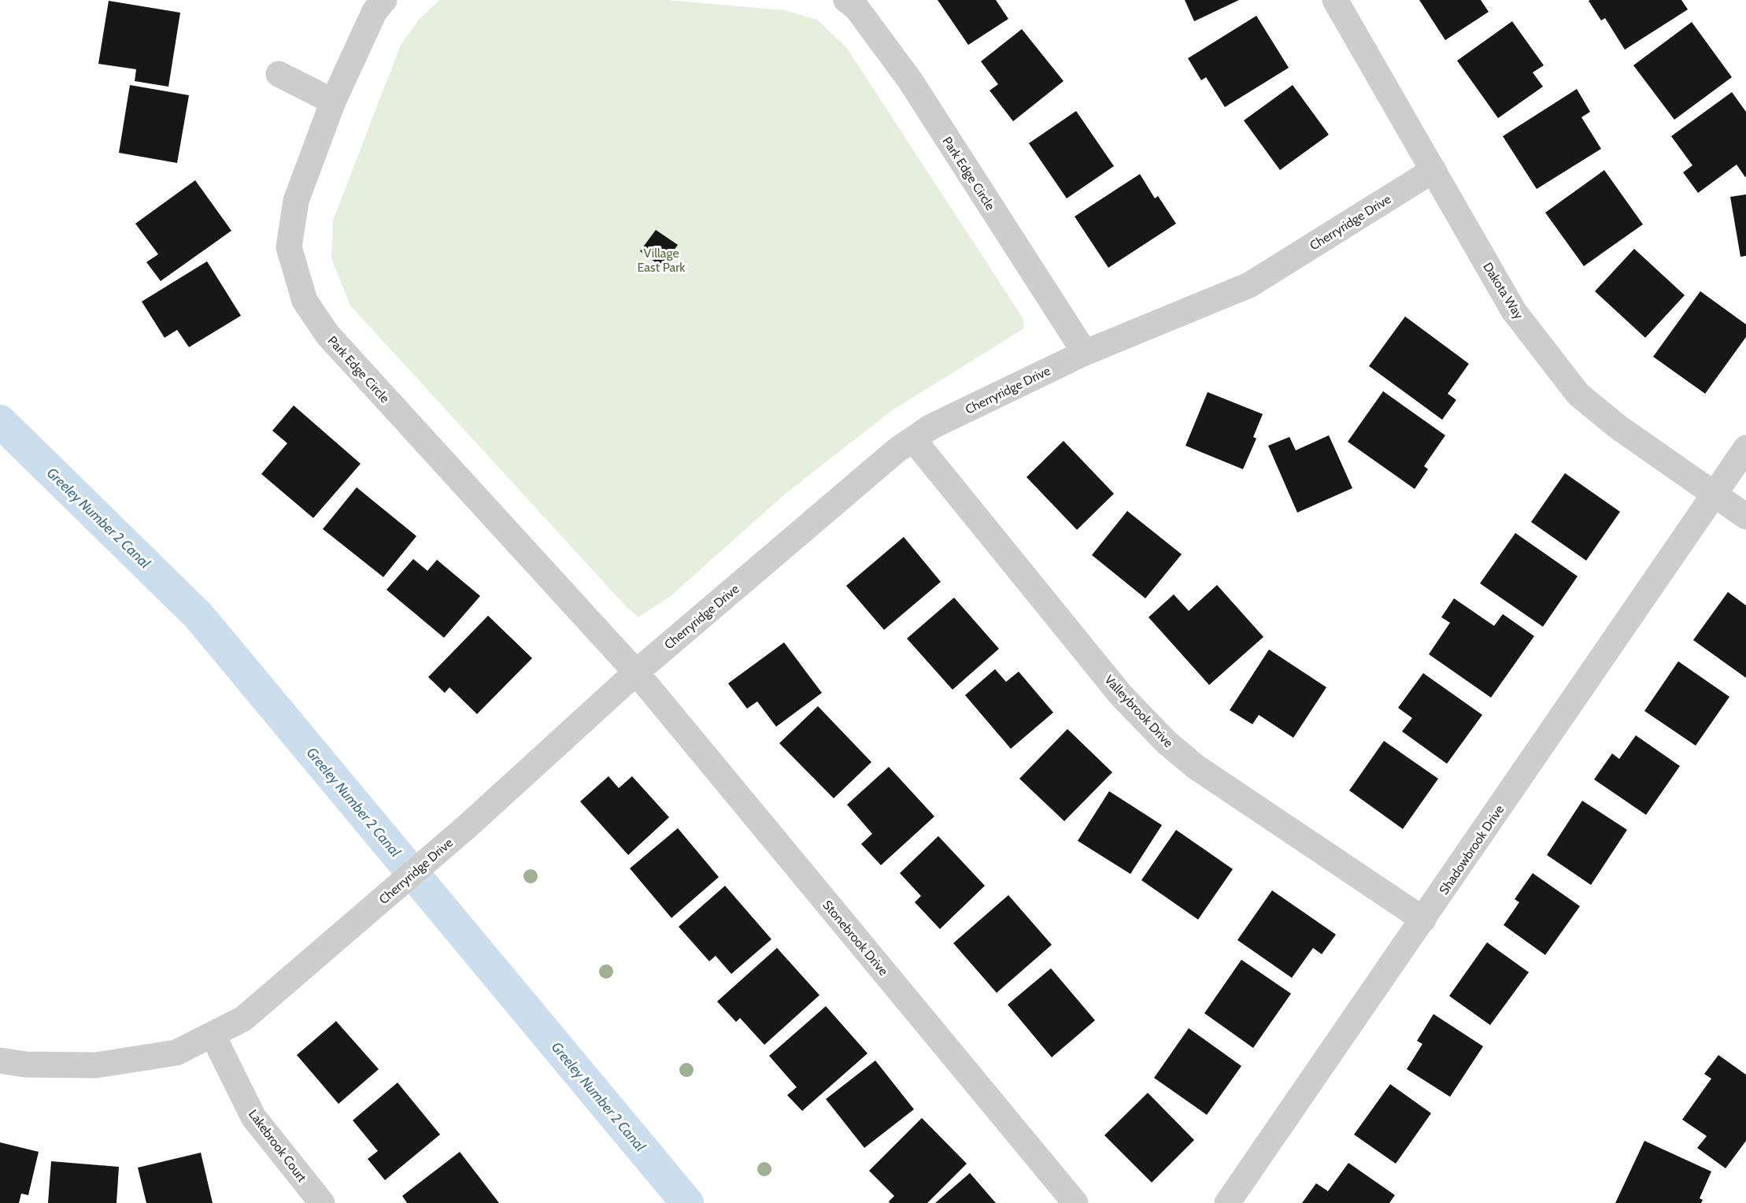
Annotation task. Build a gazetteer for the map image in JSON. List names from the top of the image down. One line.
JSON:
{"streets":{"street":["Park Edge Circle","Cherryridge Drive","Dakota Way","Valleybrook Drive","Shadowbrook Drive","Stonebrook Drive","Lakebrook Court"]},"crossings":[["Park Edge Circle","Cherryridge Drive"],["Park Edge Circle","Stonebrook Drive"],["Cherryridge Drive","Dakota Way"],["Cherryridge Drive","Valleybrook Drive"],["Cherryridge Drive","Stonebrook Drive"],["Cherryridge Drive","Lakebrook Court"],["Dakota Way","Shadowbrook Drive"],["Valleybrook Drive","Shadowbrook Drive"]],"water":["Greeley Number 2 Canal"],"parks":["Village East Park"]}
